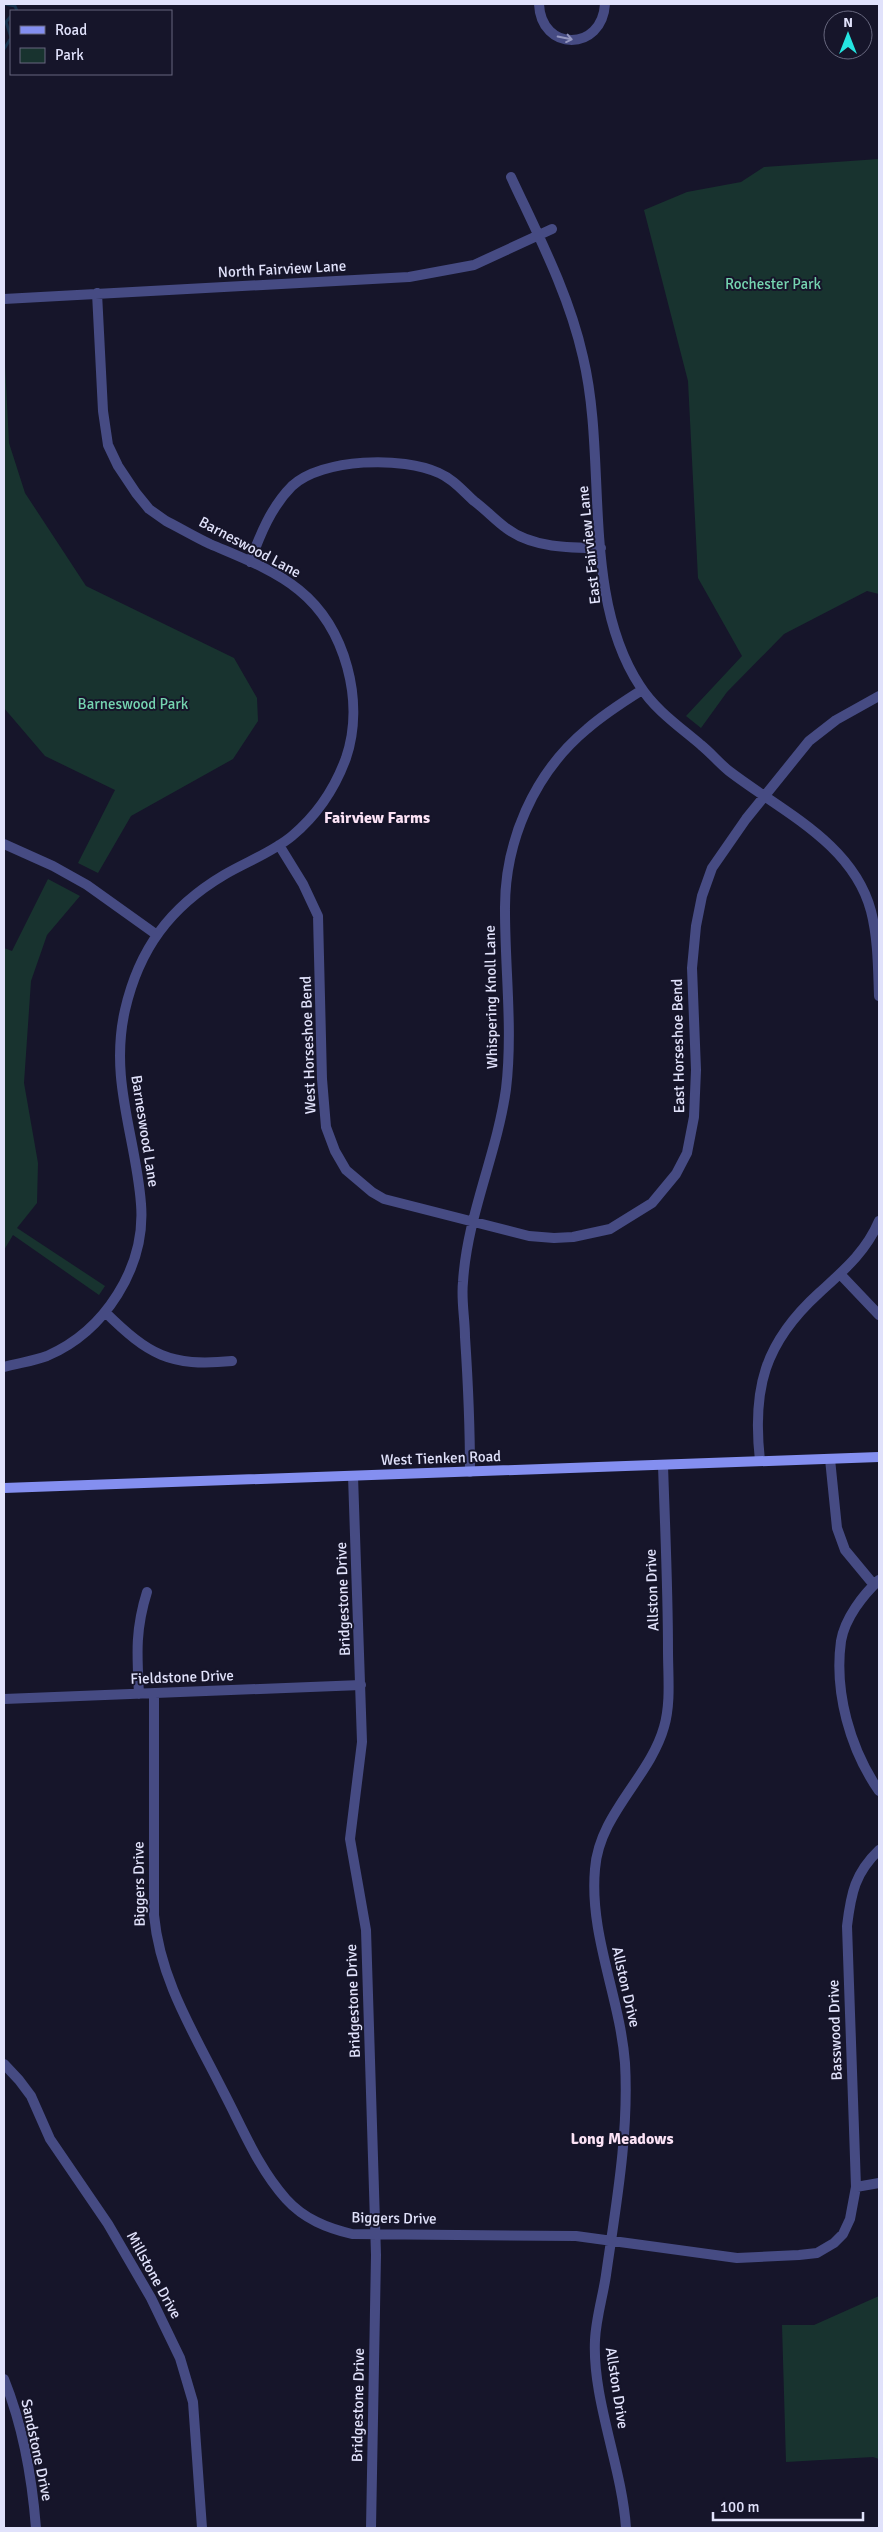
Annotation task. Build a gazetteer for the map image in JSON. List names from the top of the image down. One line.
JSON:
{"streets":{"street":["North Fairview Lane","East Fairview Lane","Barneswood Lane","Whispering Knoll Lane","West Horseshoe Bend","East Horseshoe Bend","West Tienken Road","Allston Drive","Bridgestone Drive","Fieldstone Drive","Biggers Drive","Basswood Drive","Millstone Drive","Sandstone Drive"]},"crossings":[["North Fairview Lane","East Fairview Lane"],["North Fairview Lane","Barneswood Lane"],["East Fairview Lane","Whispering Knoll Lane"],["East Fairview Lane","East Horseshoe Bend"],["Barneswood Lane","West Horseshoe Bend"],["Whispering Knoll Lane","West Horseshoe Bend"],["Whispering Knoll Lane","East Horseshoe Bend"],["Whispering Knoll Lane","West Tienken Road"],["West Horseshoe Bend","East Horseshoe Bend"],["West Tienken Road","Allston Drive"],["West Tienken Road","Bridgestone Drive"],["Allston Drive","Biggers Drive"],["Bridgestone Drive","Fieldstone Drive"],["Bridgestone Drive","Biggers Drive"],["Fieldstone Drive","Biggers Drive"],["Biggers Drive","Basswood Drive"]],"districts":["Fairview Farms","Long Meadows"],"parks":["Rochester Park","Barneswood Park"],"legend":["Road","Park"],"scale_bar":"100 m","north":"top"}
